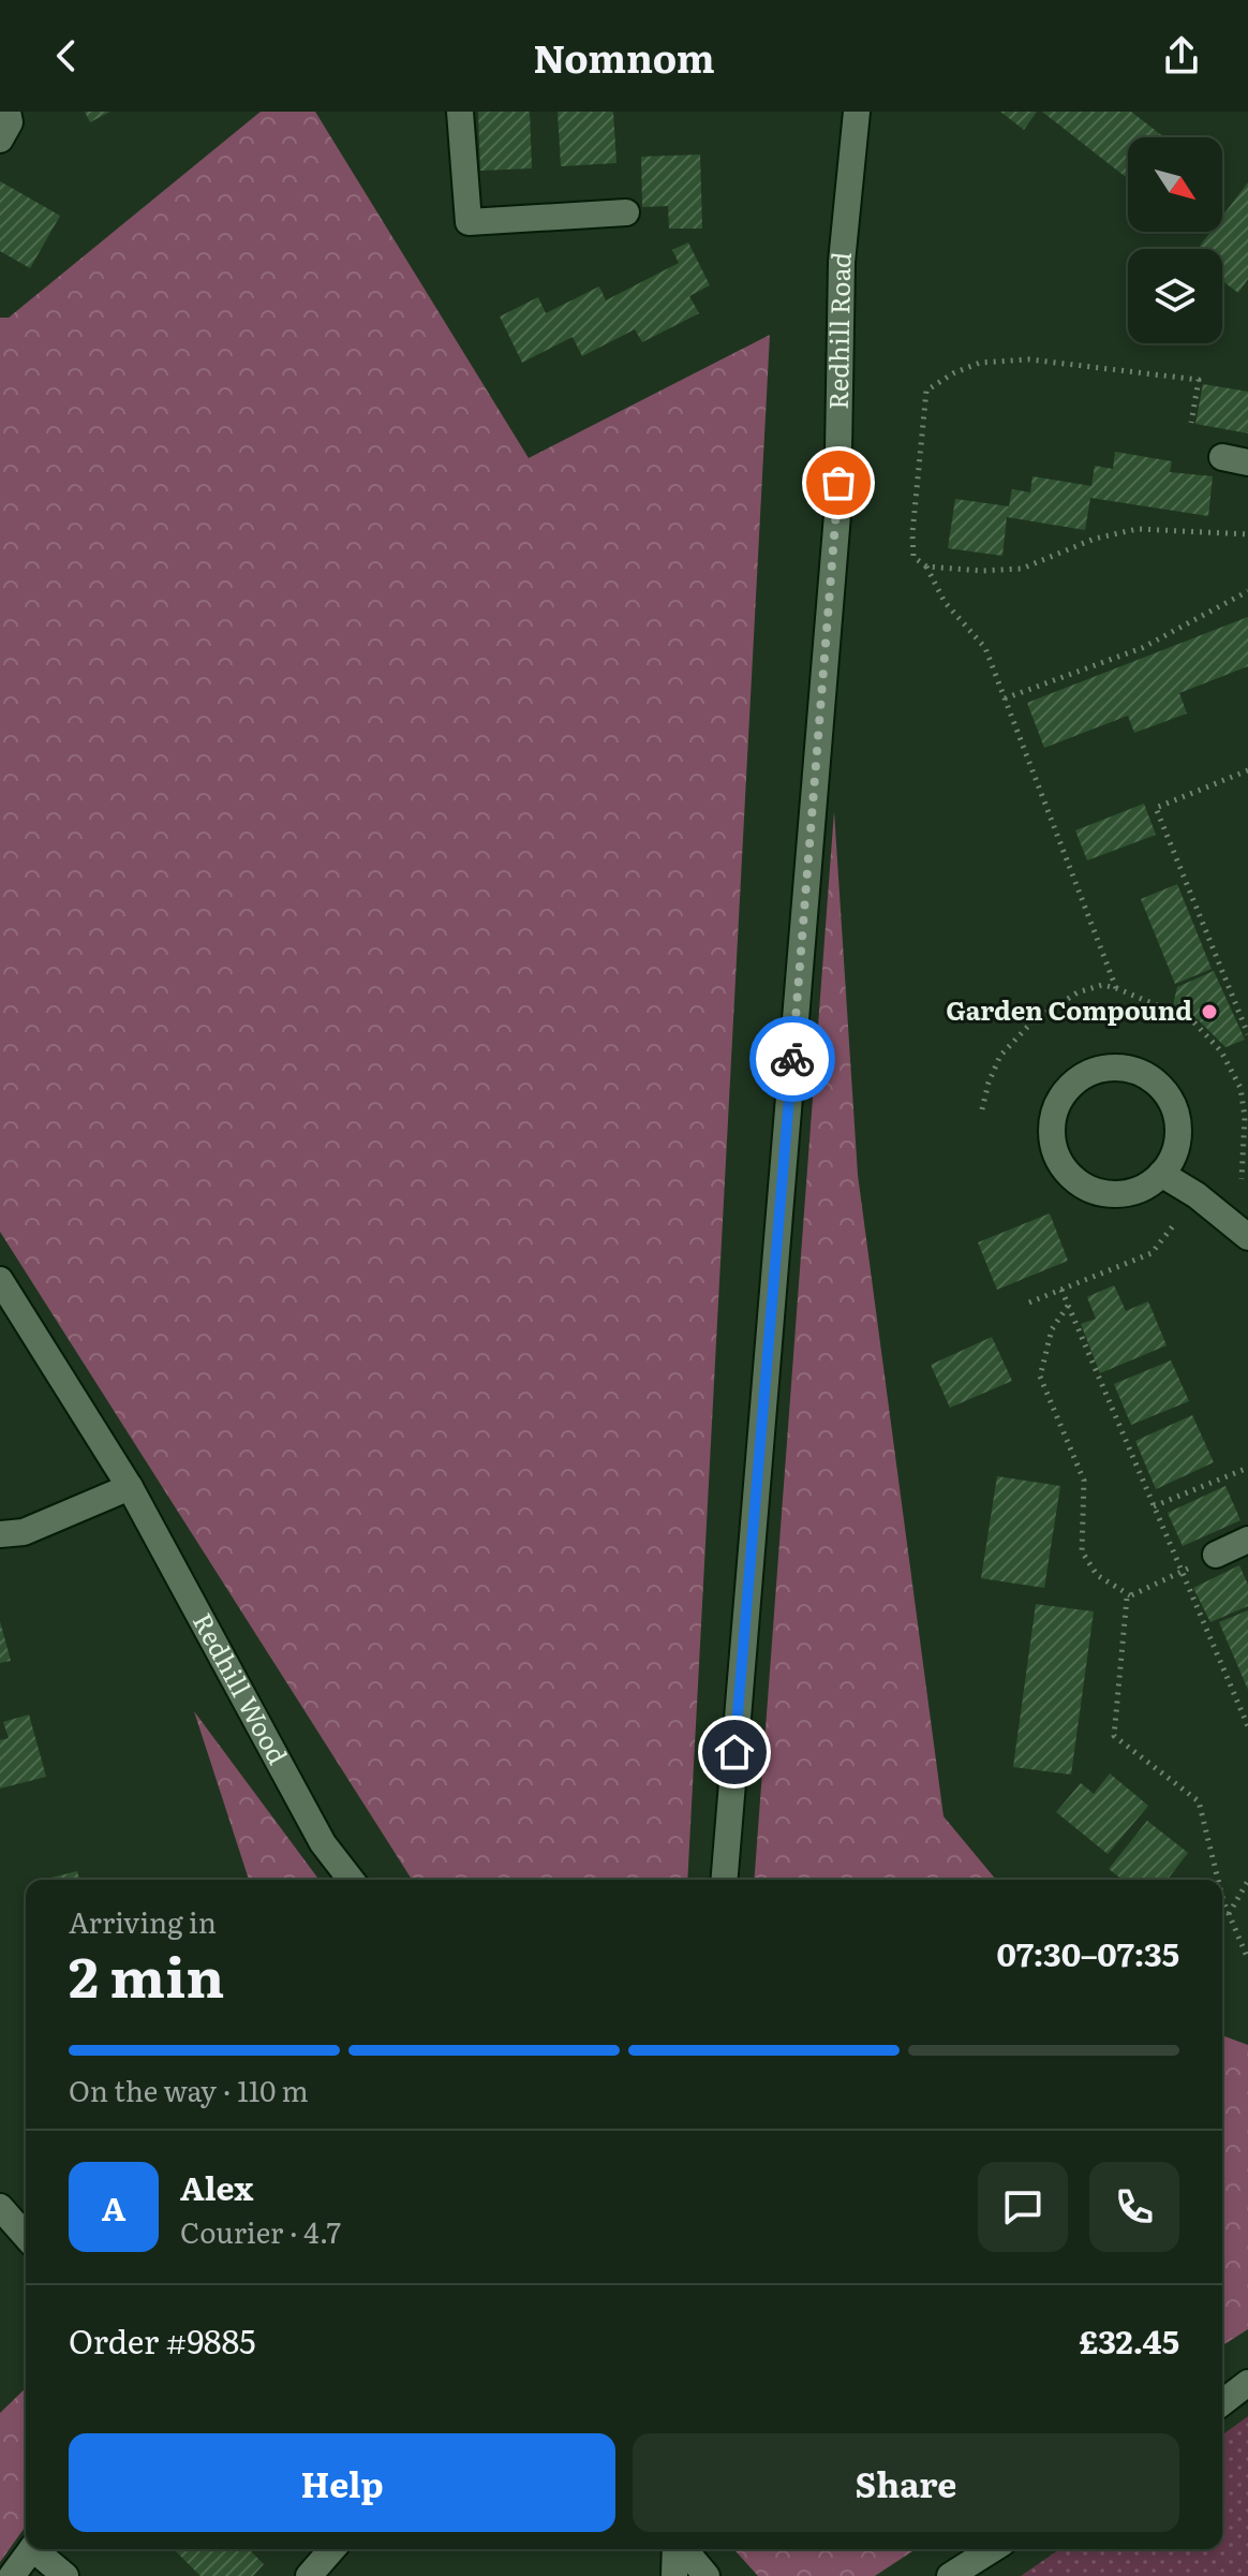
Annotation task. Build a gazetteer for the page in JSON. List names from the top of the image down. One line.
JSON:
{"streets":{"street":["Redhill Road","Redhill Wood"]},"places":["Garden Compound"],"north":"bottom right","page":{"header":"Nomnom","heading":["2 min","Arriving in","07:30–07:35"],"panel":["Alex","Courier · 4.7","Order #9885","£32.45"],"bar":"On the way · 110 m","round":"A","buttons":["Help","Share"]}}
